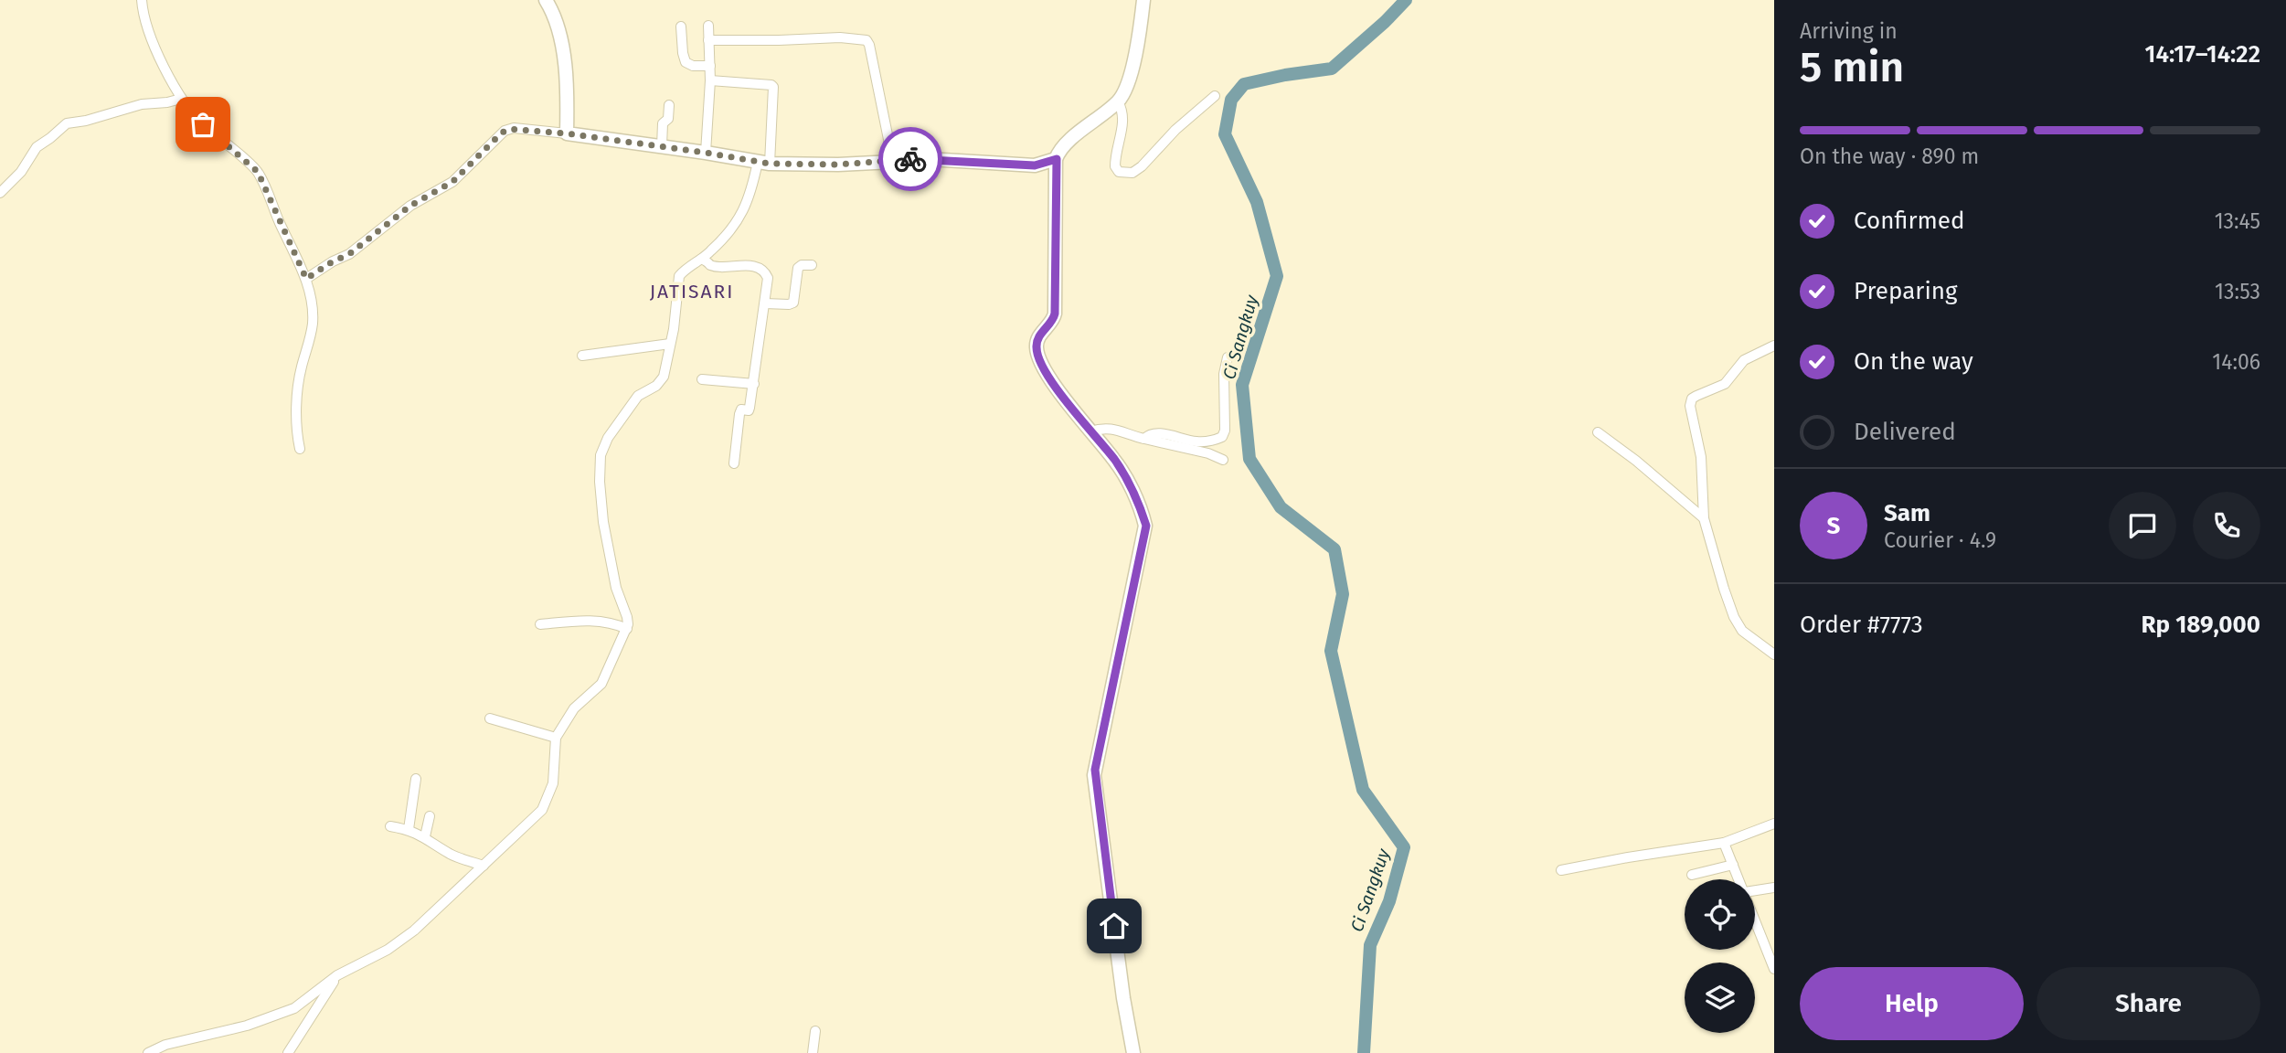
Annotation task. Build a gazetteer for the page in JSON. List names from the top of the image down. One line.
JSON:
{"districts":["JATISARI"],"water":["Ci Sangkuy"],"page":{"heading":["5 min","Arriving in","14:17–14:22"],"panel":["Sam","Courier · 4.9","Order #7773","Rp 189,000"],"bar":"On the way · 890 m","list":[["Confirmed","13:45"],["Preparing","13:53"],["On the way","14:06"],"Delivered"],"round":"S","buttons":["Help","Share"]}}
